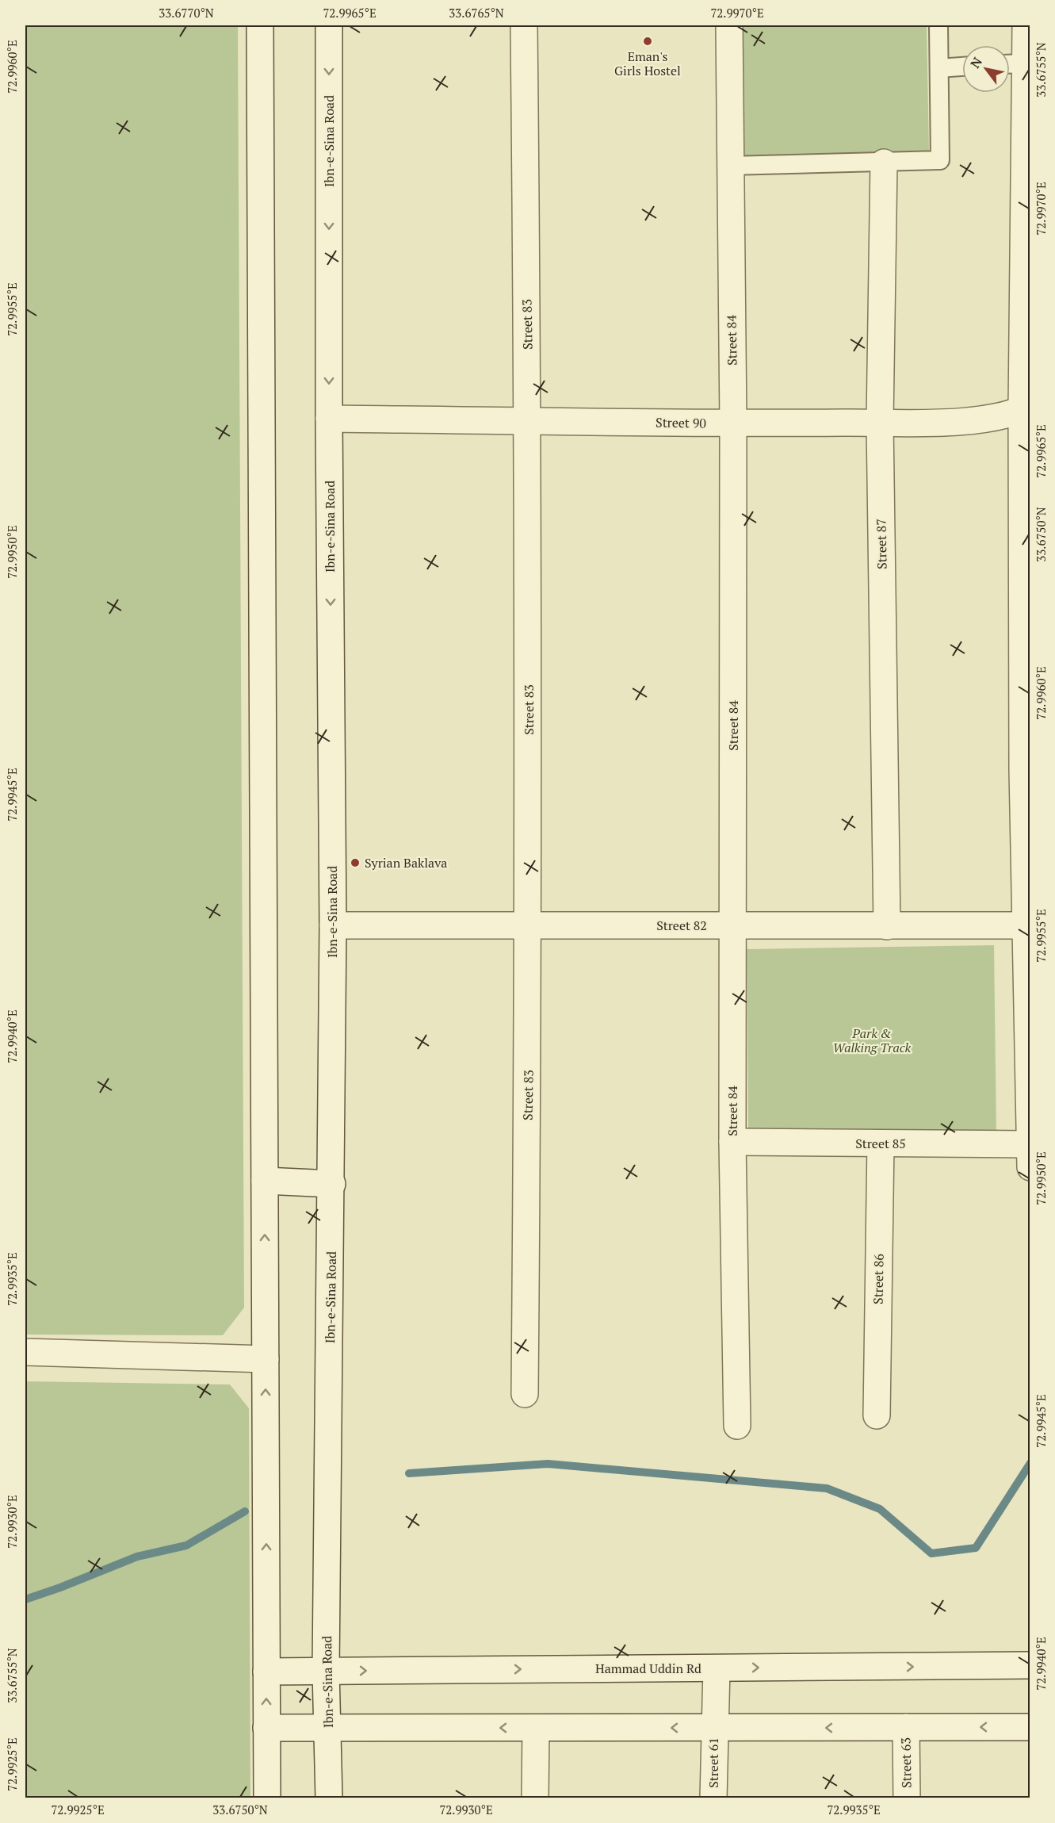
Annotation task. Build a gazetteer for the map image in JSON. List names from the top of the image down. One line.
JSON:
{"streets":{"street":["Ibn-e-Sina Road","Street 83","Street 84","Street 90","Street 87","Street 82","Street 85","Street 86","Hammad Uddin Rd","Street 61","Street 63"]},"crossings":[["Ibn-e-Sina Road","Street 90"],["Ibn-e-Sina Road","Street 82"],["Ibn-e-Sina Road","Hammad Uddin Rd"],["Street 83","Street 90"],["Street 83","Street 82"],["Street 84","Street 90"],["Street 84","Street 82"],["Street 84","Street 85"],["Street 90","Street 87"],["Street 87","Street 82"],["Street 85","Street 86"],["Hammad Uddin Rd","Street 61"]],"parks":["Park & Walking Track"],"places":["Eman's Girls Hostel","Syrian Baklava"],"north":"top left","coordinates":["33.6770°N","72.9965°E","33.6765°N","72.9970°E","72.9960°E","33.6755°N","72.9955°E","33.6750°N","72.9950°E","72.9945°E","72.9940°E","72.9935°E","72.9930°E","72.9925°E"]}
